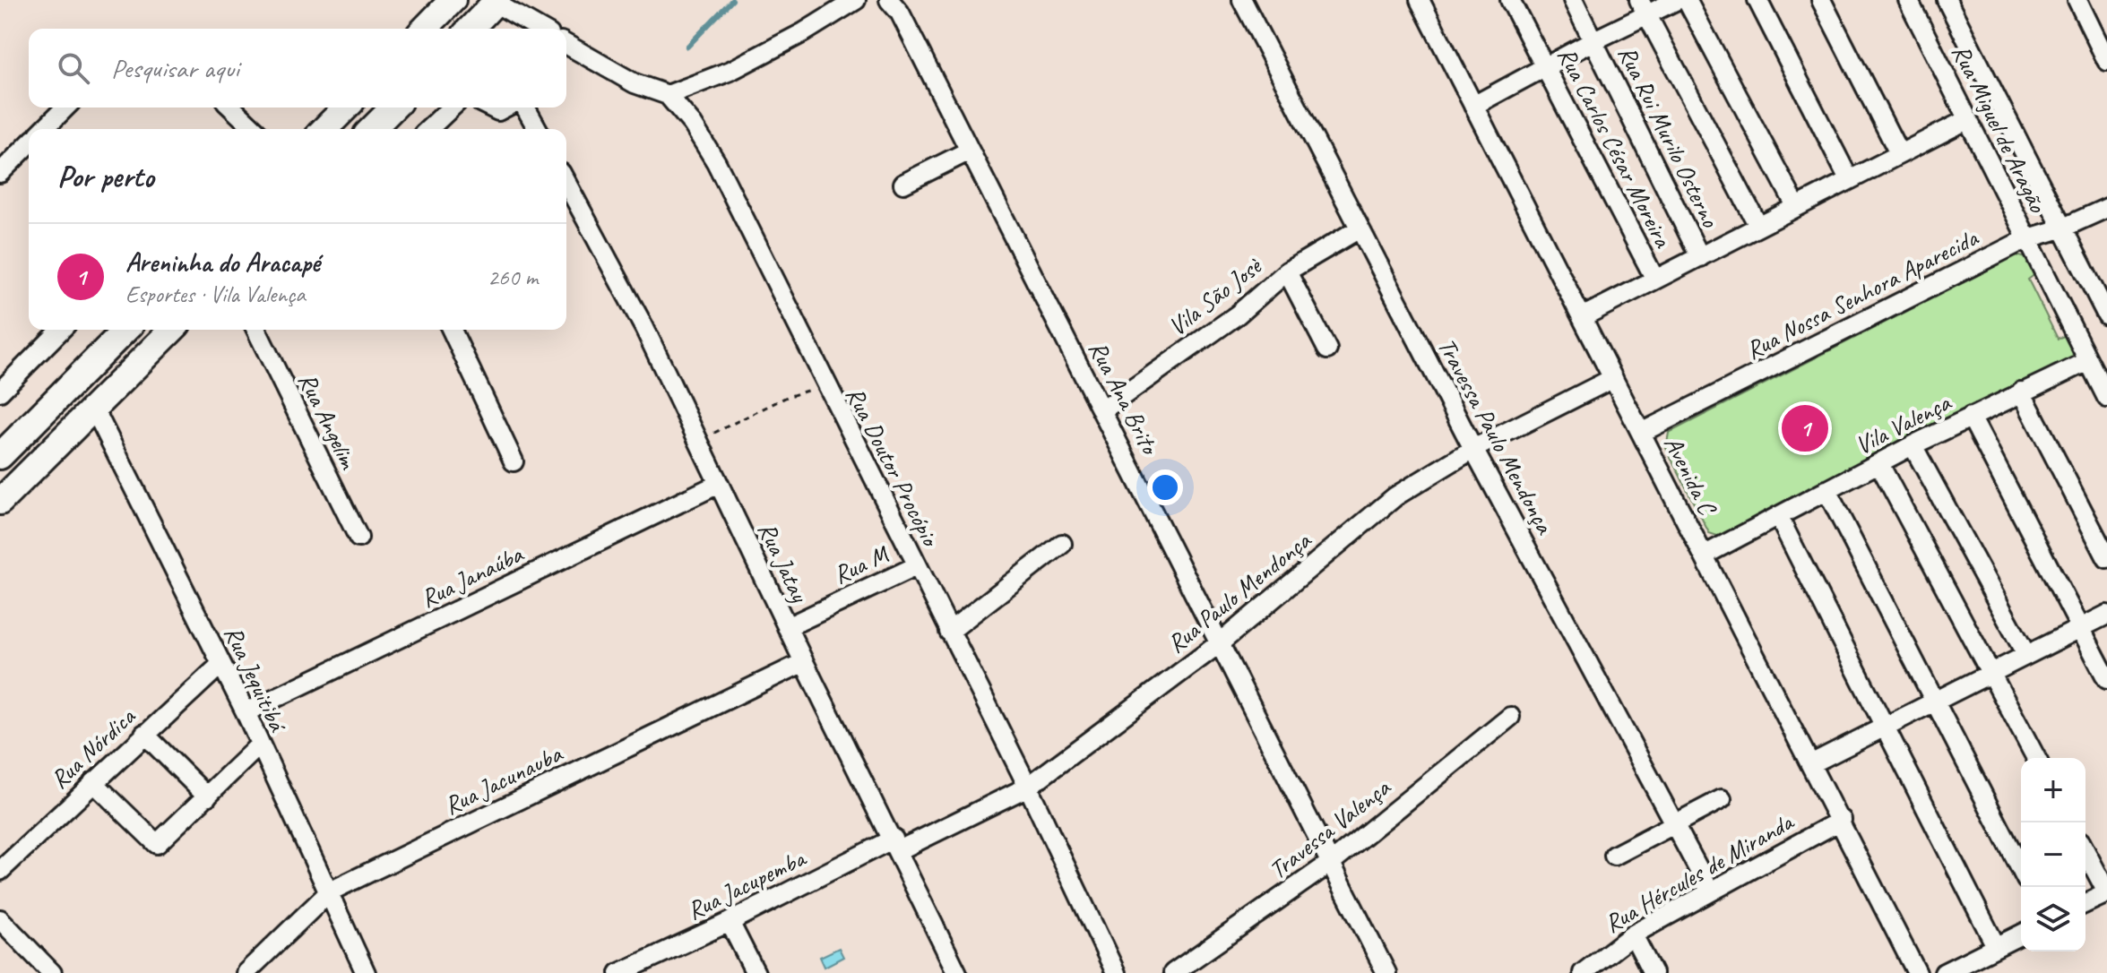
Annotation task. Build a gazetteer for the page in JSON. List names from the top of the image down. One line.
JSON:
{"streets":{"street":["Rua Miguel de Aragão","Rua Rui Murilo Osterno","Rua Carlos César Moreira","Rua Nossa Senhora Aparecida","Vila São Josè","Rua Ana Brito","Rua Angelim","Vila Valença","Travessa Paulo Mendonça","Rua Doutor Procópio","Avenida C","Rua Jatay","Rua M","Rua Janaúba","Rua Paulo Mendonça","Rua Jequitibá","Rua Nórdica","Rua Jacunauba","Travessa Valença","Rua Hércules de Miranda","Rua Jacupemba"]},"crossings":[["Rua Miguel de Aragão","Rua Nossa Senhora Aparecida"],["Rua Miguel de Aragão","Vila Valença"],["Rua Nossa Senhora Aparecida","Avenida C"],["Vila São Josè","Rua Ana Brito"],["Vila São Josè","Travessa Paulo Mendonça"],["Rua Ana Brito","Rua Paulo Mendonça"],["Rua Ana Brito","Travessa Valença"],["Vila Valença","Avenida C"],["Travessa Paulo Mendonça","Rua Paulo Mendonça"],["Travessa Paulo Mendonça","Rua Hércules de Miranda"],["Rua Doutor Procópio","Rua M"],["Rua Doutor Procópio","Rua Paulo Mendonça"],["Avenida C","Rua Paulo Mendonça"],["Avenida C","Rua Hércules de Miranda"],["Rua Jatay","Rua M"],["Rua Jatay","Rua Janaúba"],["Rua Jatay","Rua Paulo Mendonça"],["Rua Jatay","Rua Jacunauba"],["Rua Jatay","Rua Jacupemba"],["Rua Janaúba","Rua Jequitibá"],["Rua Paulo Mendonça","Rua Jacupemba"],["Rua Jequitibá","Rua Nórdica"],["Rua Jequitibá","Rua Jacunauba"]],"page":{"search":"Pesquisar aqui","heading":"Por perto","list":[{"mark":"1","name":"Areninha do Aracapé","note":"Esportes · Vila Valença","value":"260 m"}],"pins":"1","map_buttons":["+","−"]}}
